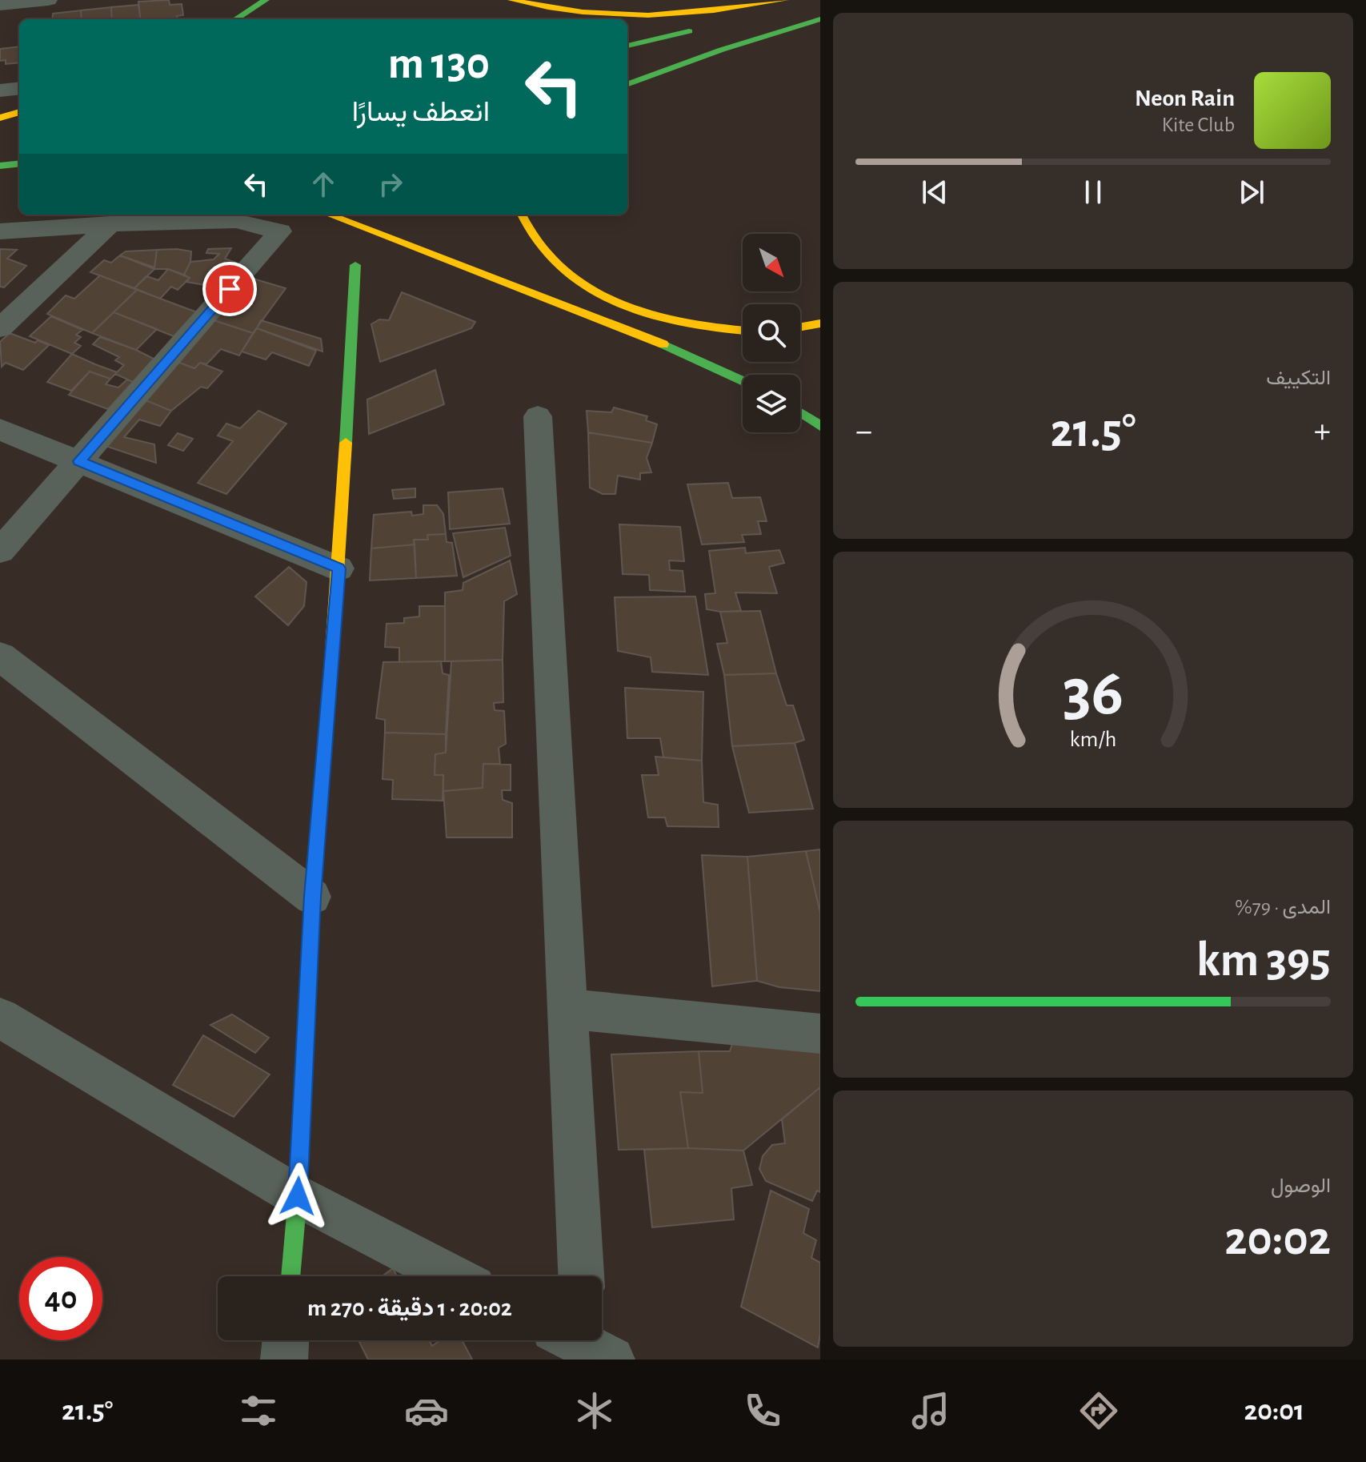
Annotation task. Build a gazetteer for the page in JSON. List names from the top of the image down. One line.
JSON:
{"north":"bottom right","page":{"turn":["130 m","انعطف يسارًا"],"song":["Neon Rain","Kite Club"],"tile":["التكييف",["المدى · 79%","395 km"],["الوصول","20:02"]],"heat":["−","21.5°","+"],"limit":"40","trip":"20:02 · 1 دقيقة · 270 m","tabs":["20:01","21.5°"],"gauge":["36","km/h"]}}
